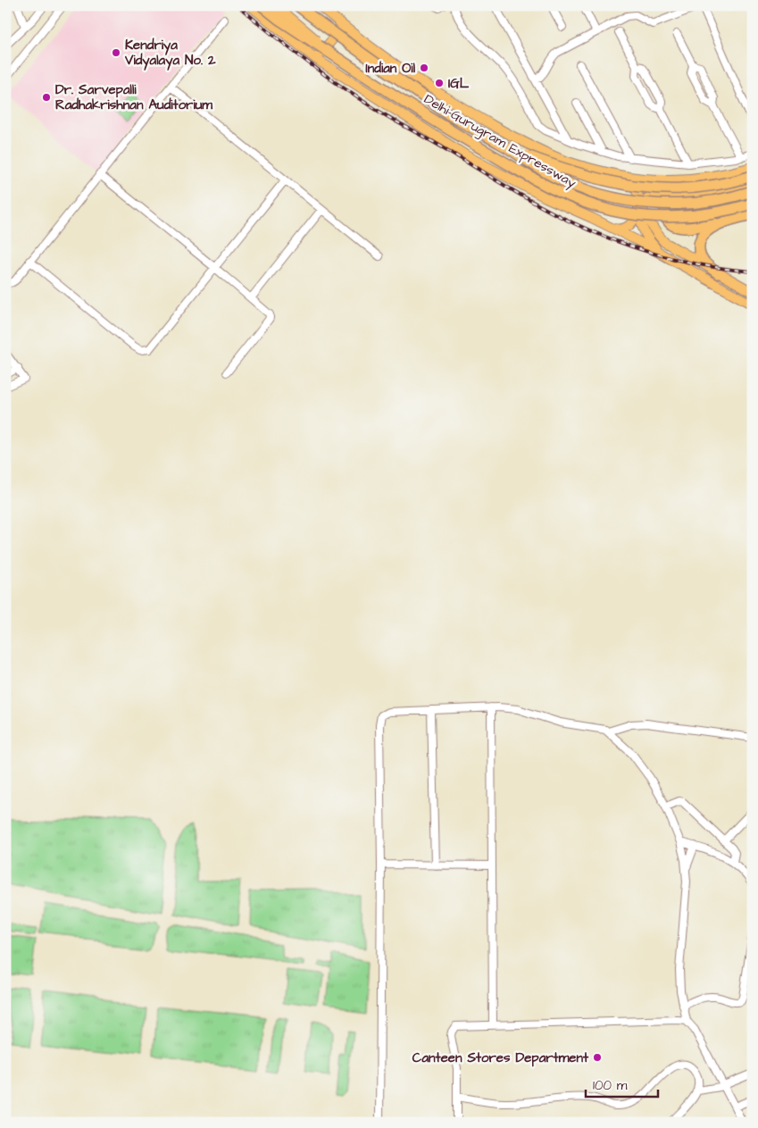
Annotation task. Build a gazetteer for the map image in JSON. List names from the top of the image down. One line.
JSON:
{"streets":{"highway":["Delhi-Gurugram Expressway"]},"places":["Kendriya Vidyalaya No. 2","Indian Oil","IGL","Dr. Sarvepalli Radhakrishnan Auditorium","Canteen Stores Department"],"scale_bar":"100 m"}
